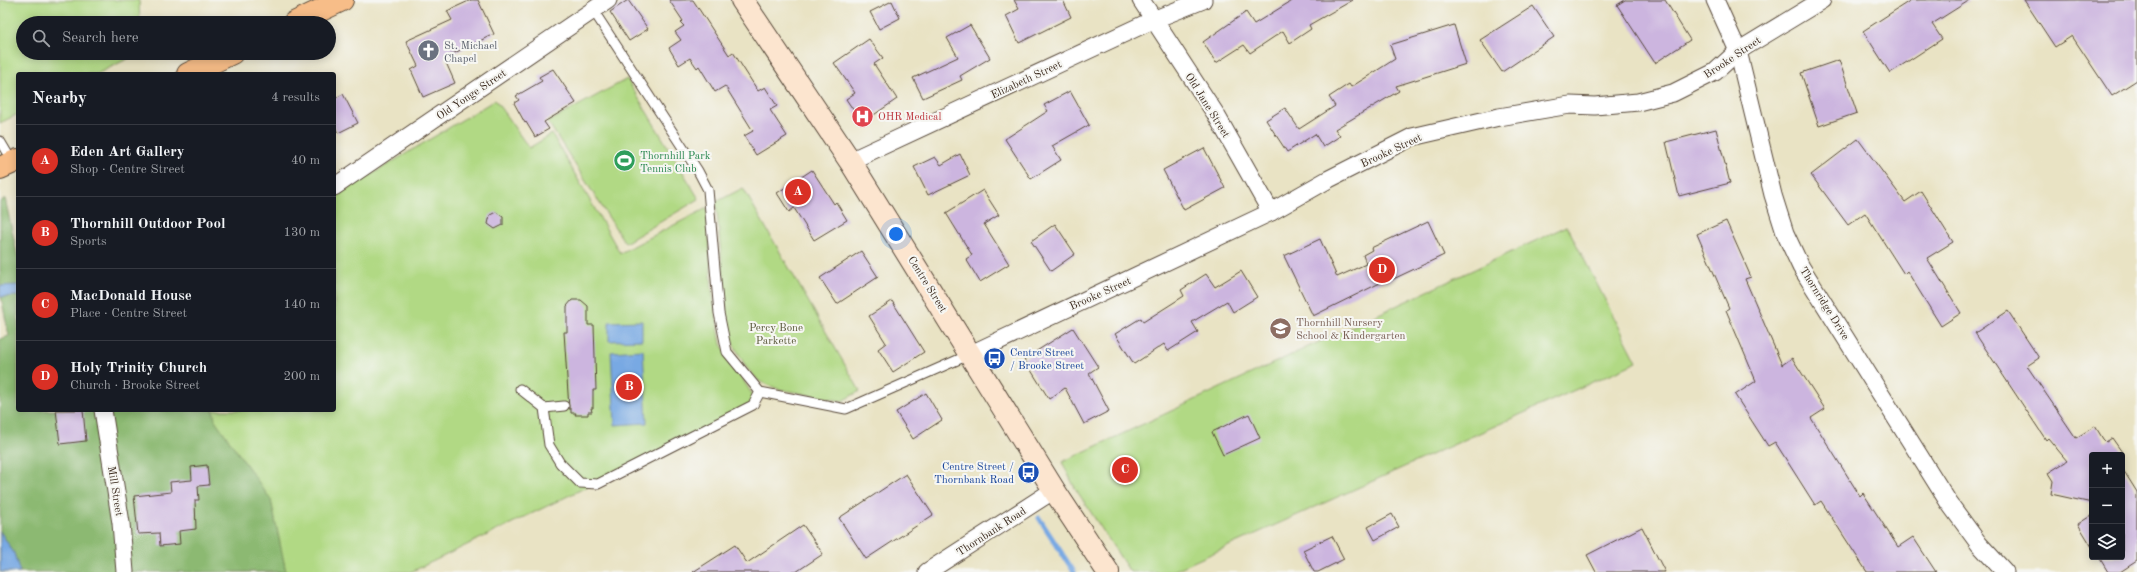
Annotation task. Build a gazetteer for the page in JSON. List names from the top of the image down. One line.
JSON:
{"streets":{"main road":["Centre Street"],"street":["Brooke Street","Elizabeth Street","Old Yonge Street","Old Jane Street","Thornridge Drive","Mill Street","Thornbank Road"]},"crossings":[["Brooke Street","Old Jane Street"],["Brooke Street","Centre Street"],["Brooke Street","Thornridge Drive"],["Elizabeth Street","Old Jane Street"],["Elizabeth Street","Centre Street"],["Centre Street","Thornbank Road"]],"parks":["Percy Bone Parkette"],"places":{"church":["St. Michael Chapel"],"hospital":["OHR Medical"],"sports":["Thornhill Park Tennis Club"],"school or university":["Thornhill Nursery School & Kindergarten"],"bus stop":["Centre Street / Brooke Street","Centre Street / Thornbank Road"]},"page":{"search":"Search here","heading":["Nearby","4 results"],"list":[{"mark":"A","name":"Eden Art Gallery","note":"Shop · Centre Street","value":"40 m"},{"mark":"B","name":"Thornhill Outdoor Pool","note":"Sports","value":"130 m"},{"mark":"C","name":"MacDonald House","note":"Place · Centre Street","value":"140 m"},{"mark":"D","name":"Holy Trinity Church","note":"Church · Brooke Street","value":"200 m"}],"pins":["A","D","B","C"],"map_buttons":["+","−"]}}
